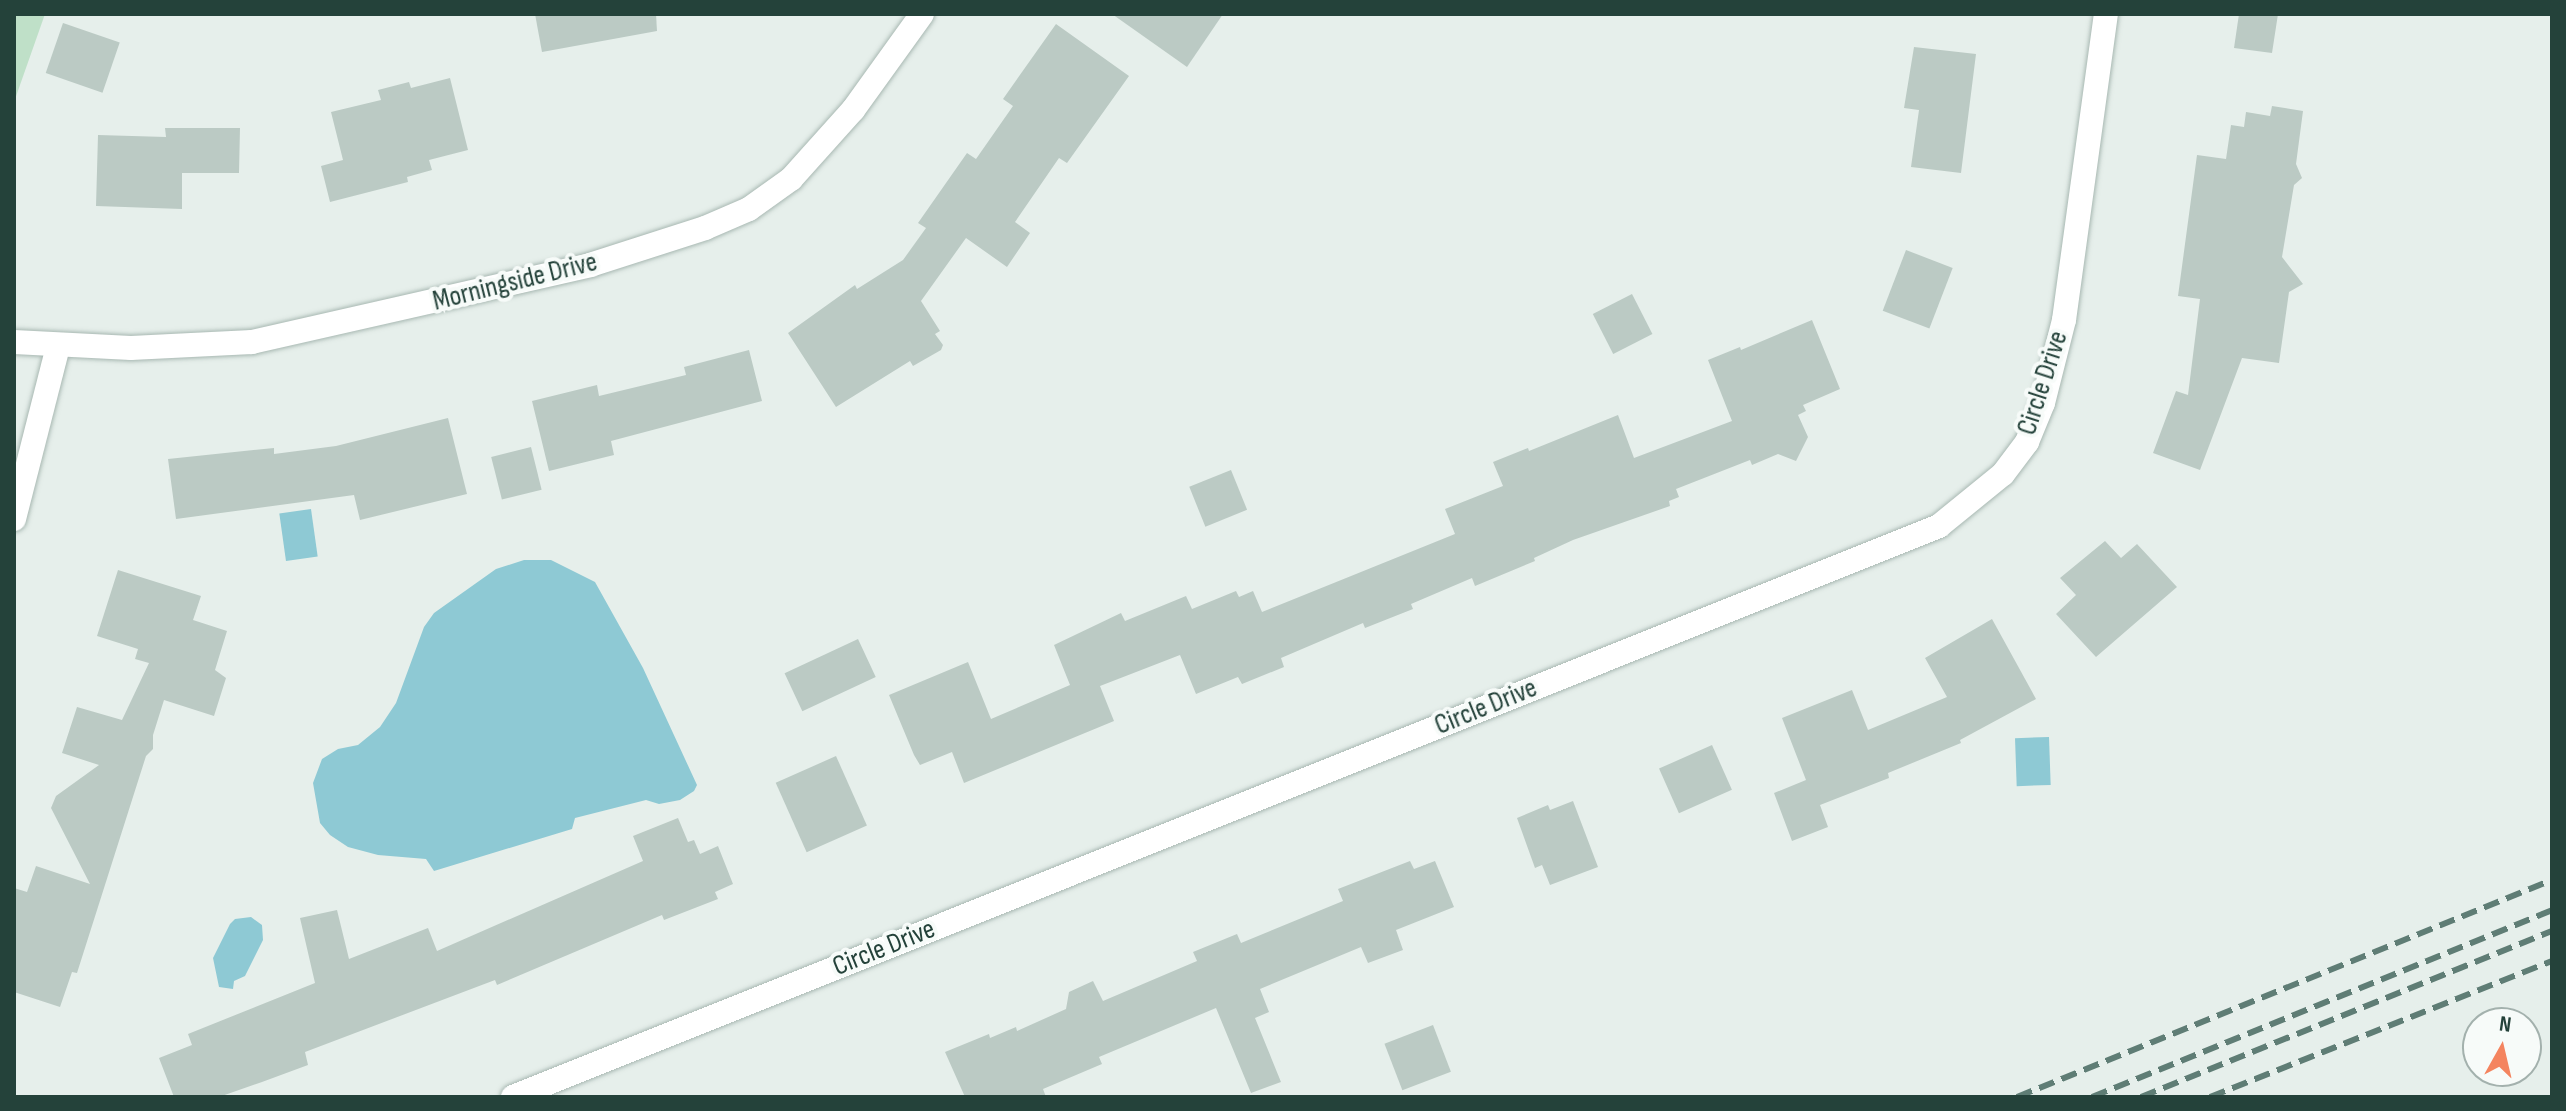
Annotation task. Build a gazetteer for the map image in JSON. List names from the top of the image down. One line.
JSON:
{"streets":{"street":["Morningside Drive","Circle Drive"]},"north":"top"}
